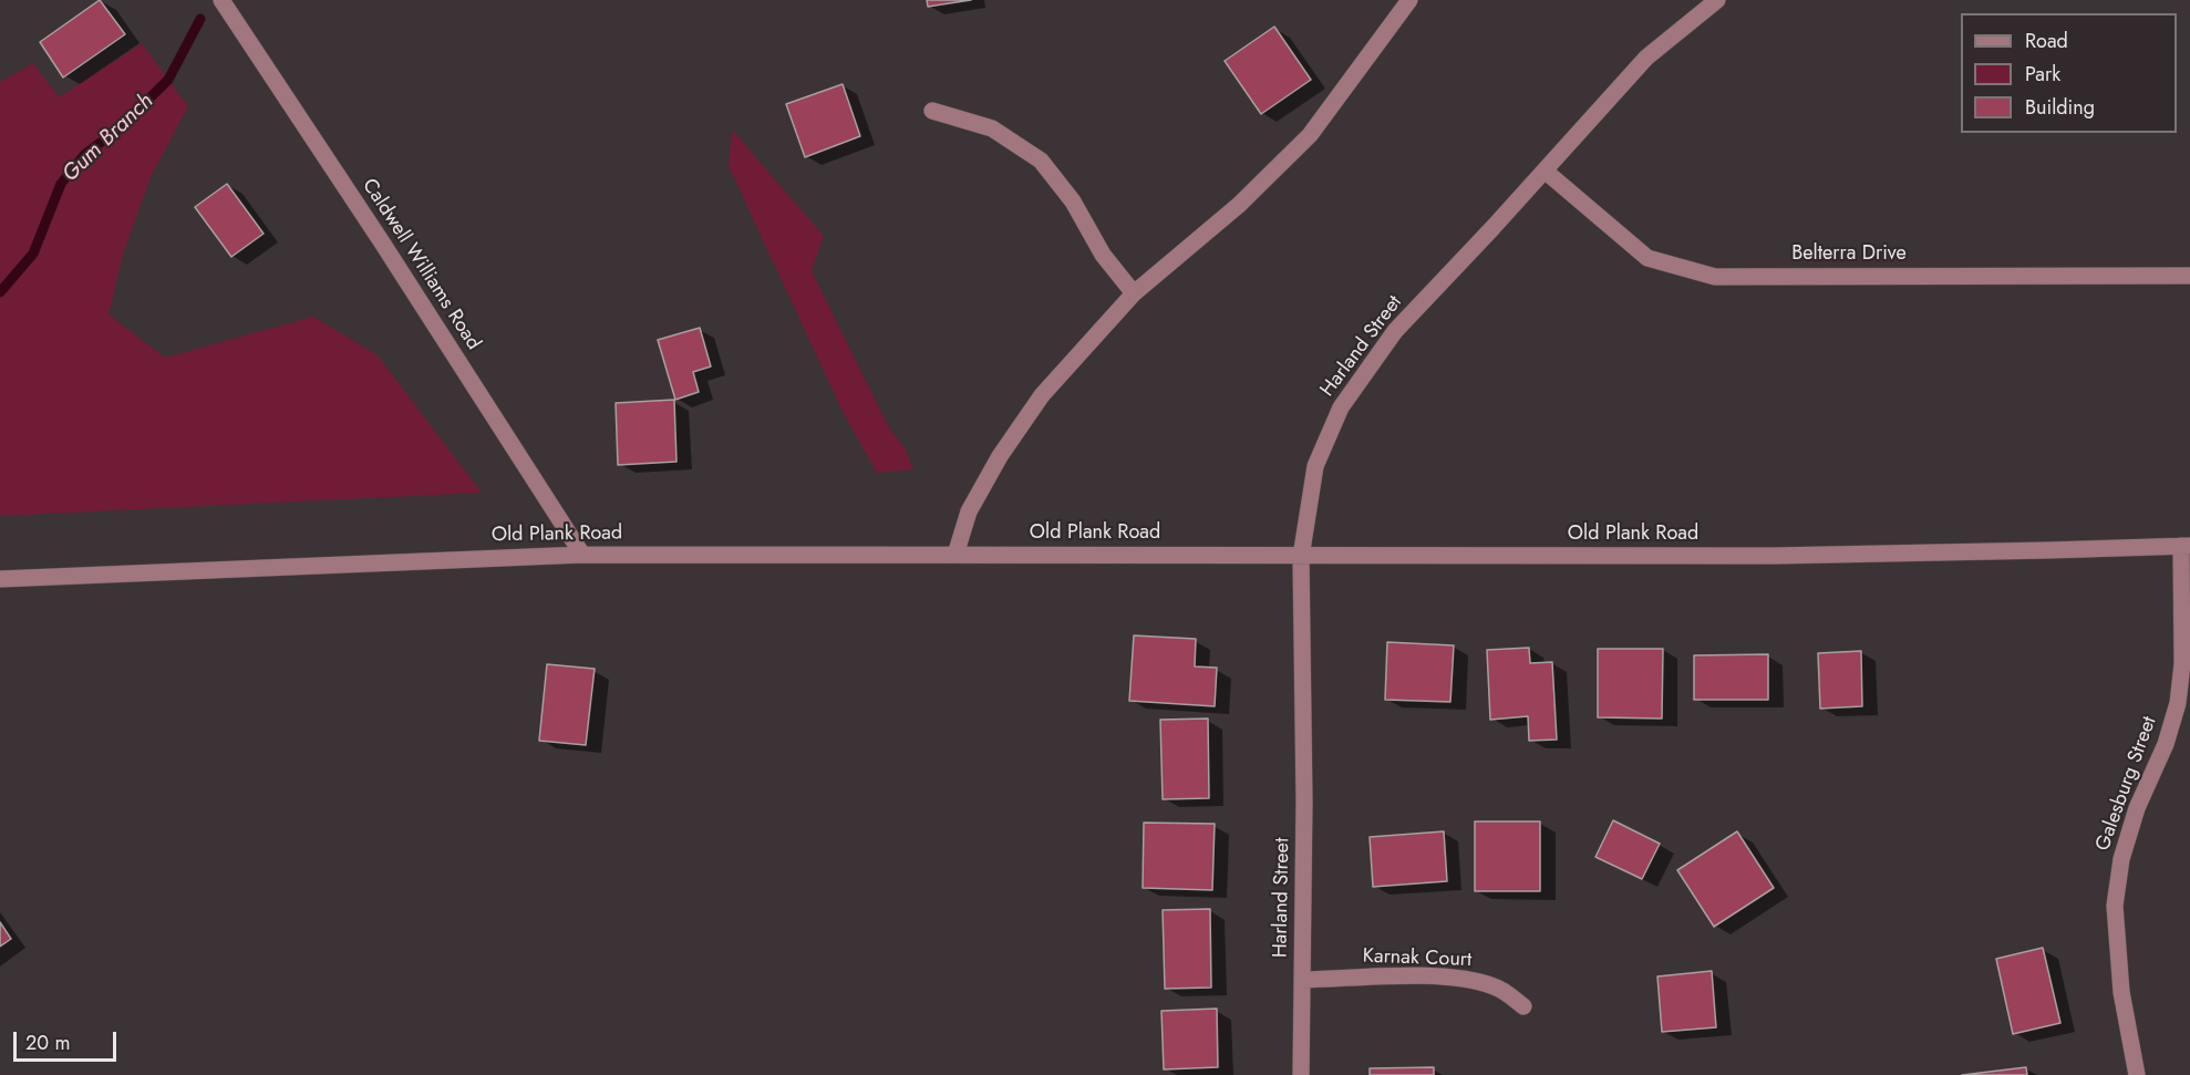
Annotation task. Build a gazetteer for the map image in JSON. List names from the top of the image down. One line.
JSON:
{"streets":{"street":["Belterra Drive","Caldwell Williams Road","Harland Street","Old Plank Road","Galesburg Street","Karnak Court"]},"crossings":[["Belterra Drive","Harland Street"],["Caldwell Williams Road","Old Plank Road"],["Harland Street","Old Plank Road"],["Harland Street","Karnak Court"],["Old Plank Road","Galesburg Street"]],"water":["Gum Branch"],"legend":["Road","Park","Building"],"scale_bar":"20 m"}
